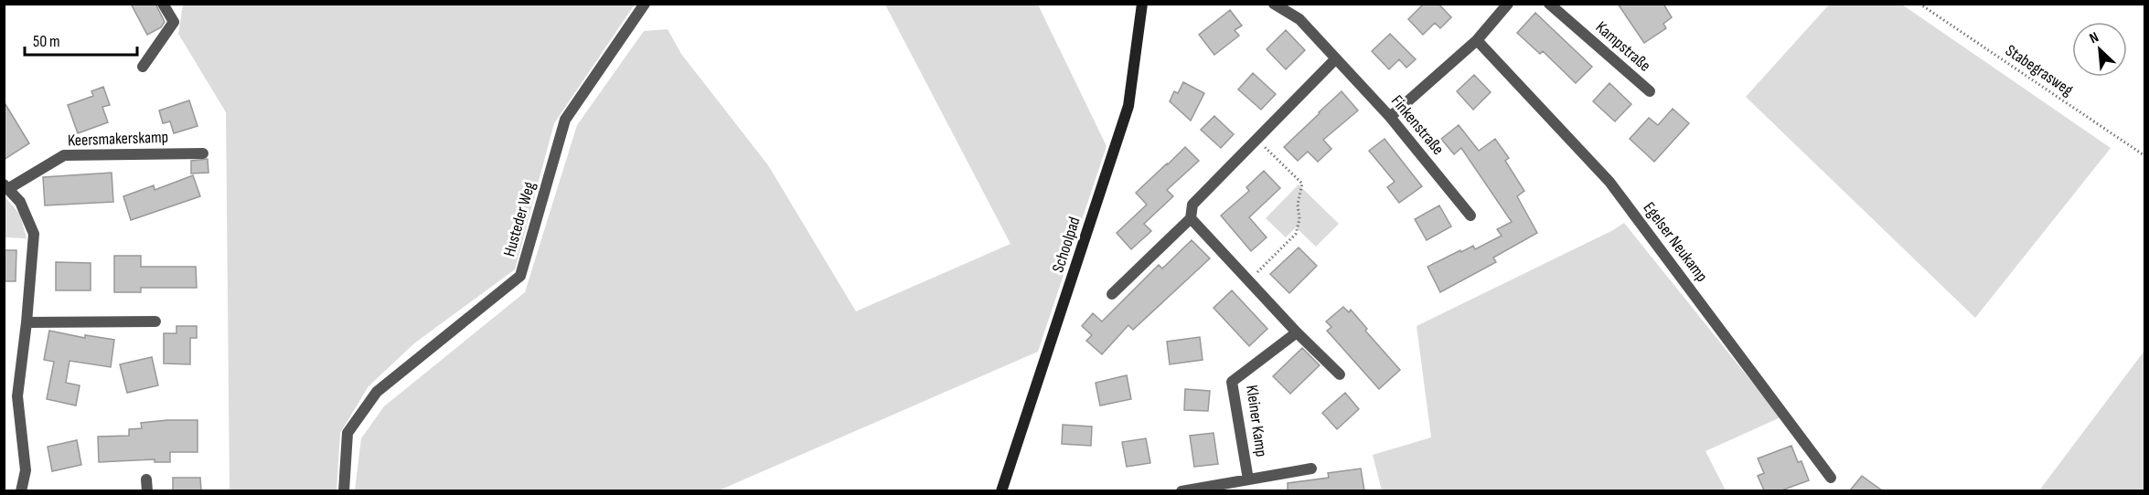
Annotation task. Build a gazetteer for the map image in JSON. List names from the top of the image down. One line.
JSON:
{"streets":{"street":["Kampstraße","Finkenstraße","Keersmakerskamp","Husteder Weg","Egelser Neukamp","Schoolpad","Kleiner Kamp"],"path":["Stabegrasweg"]},"scale_bar":"50 m","north":"top left"}
